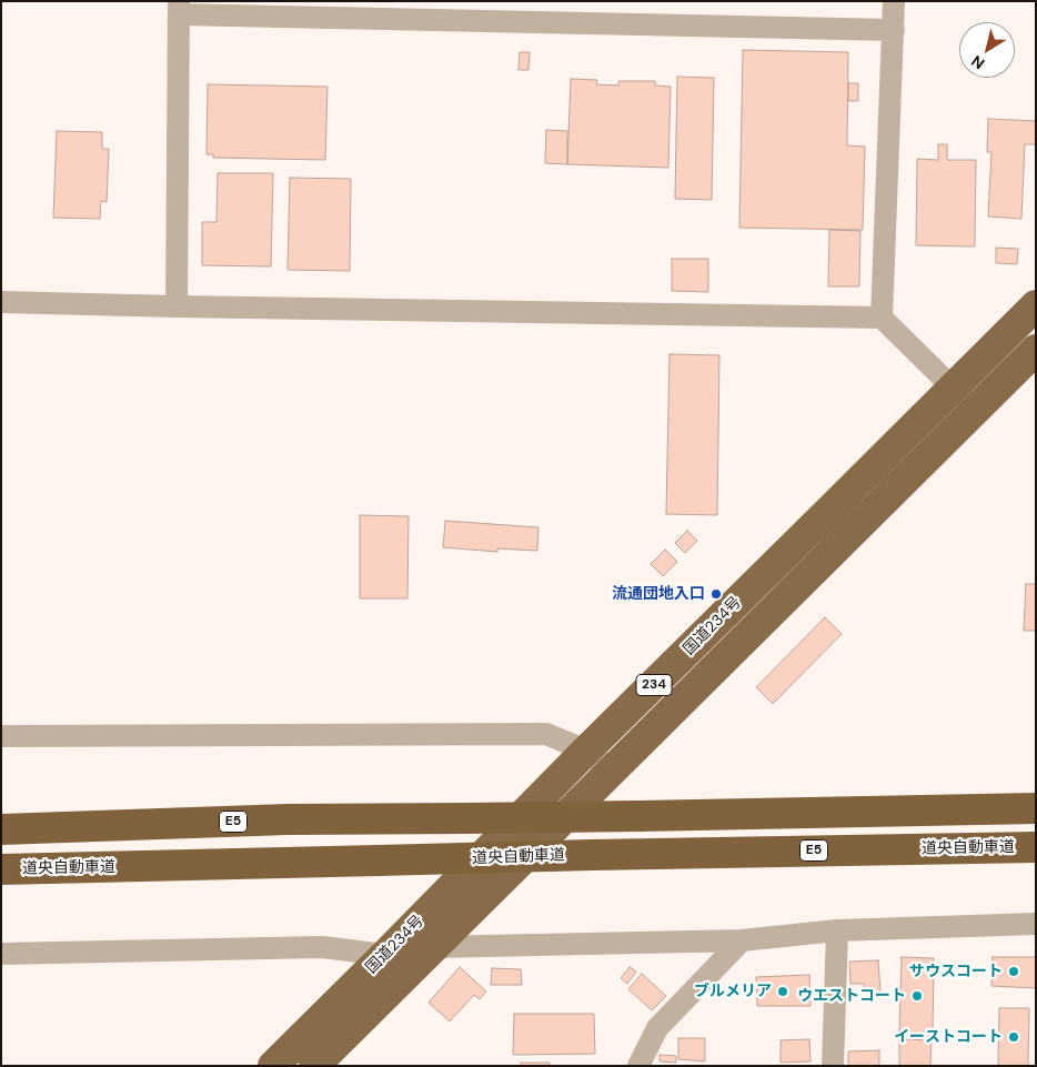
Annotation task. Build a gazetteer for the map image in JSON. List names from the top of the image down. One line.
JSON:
{"streets":{"highway":["国道234号","234","E5","道央自動車道"]},"places":["流通団地入口","サウスコート","ブルメリア","ウエストコート","イーストコート"],"north":"bottom left"}
